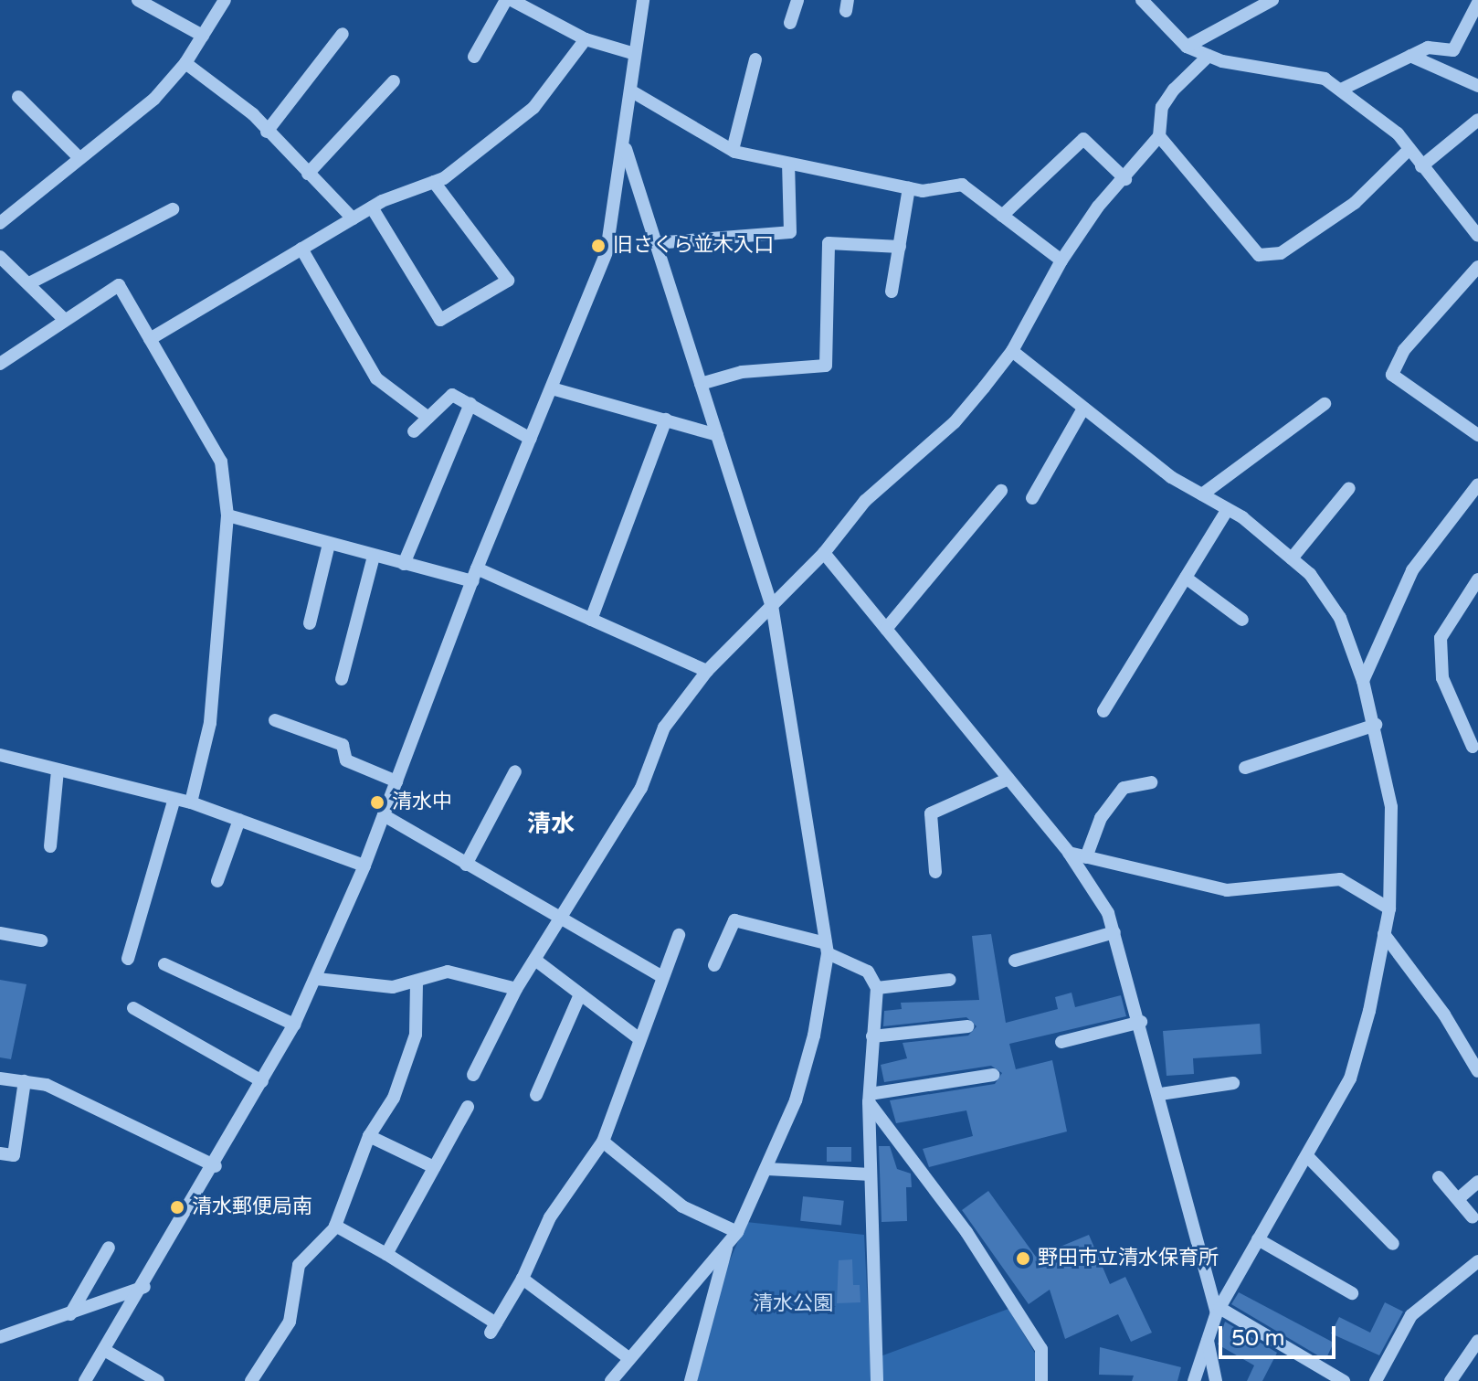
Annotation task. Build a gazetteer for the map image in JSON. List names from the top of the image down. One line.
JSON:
{"districts":["清水"],"parks":["清水公園"],"places":["旧さくら並木入口","清水中","清水郵便局南","野田市立清水保育所"],"scale_bar":"50 m"}
